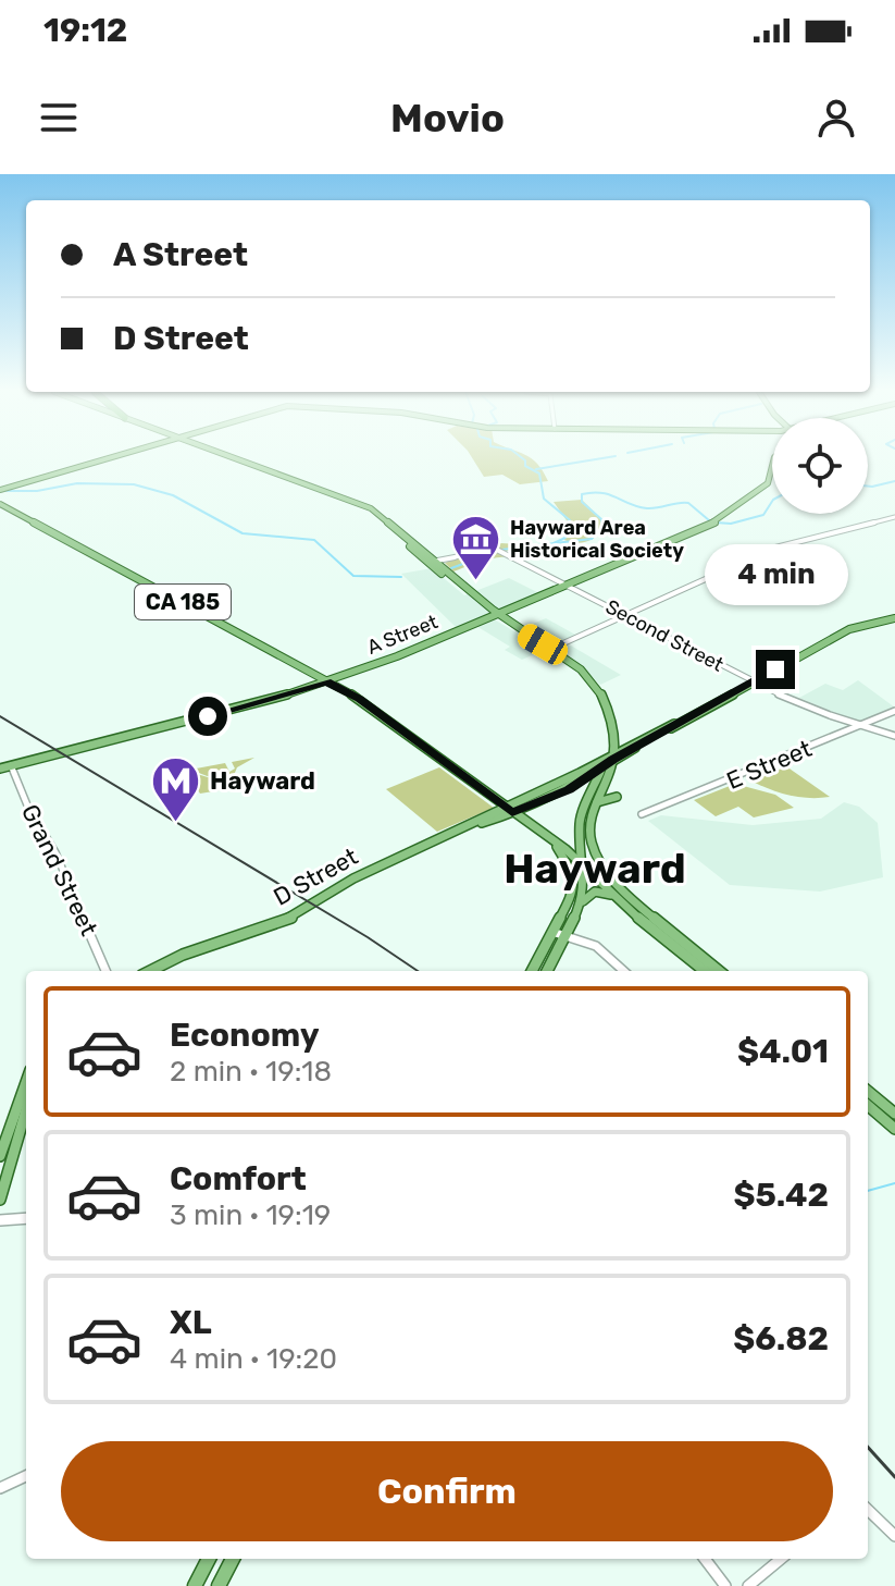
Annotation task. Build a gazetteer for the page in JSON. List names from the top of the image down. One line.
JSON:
{"streets":{"main road":["CA 185","A Street","D Street"],"street":["Second Street","E Street","Grand Street"]},"crossings":[["CA 185","A Street"],["A Street","Second Street"],["A Street","Grand Street"],["Second Street","E Street"],["Second Street","D Street"]],"districts":["Hayward"],"places":{"museum":["Hayward Area Historical Society"],"metro station":["Hayward"]},"page":{"status":"19:12","header":"Movio","banner":["A Street","D Street"],"bubble":"4 min","list":[{"name":"Economy","note":"2 min · 19:18","value":"$4.01"},{"name":"Comfort","note":"3 min · 19:19","value":"$5.42"},{"name":"XL","note":"4 min · 19:20","value":"$6.82"}],"buttons":"Confirm"}}
